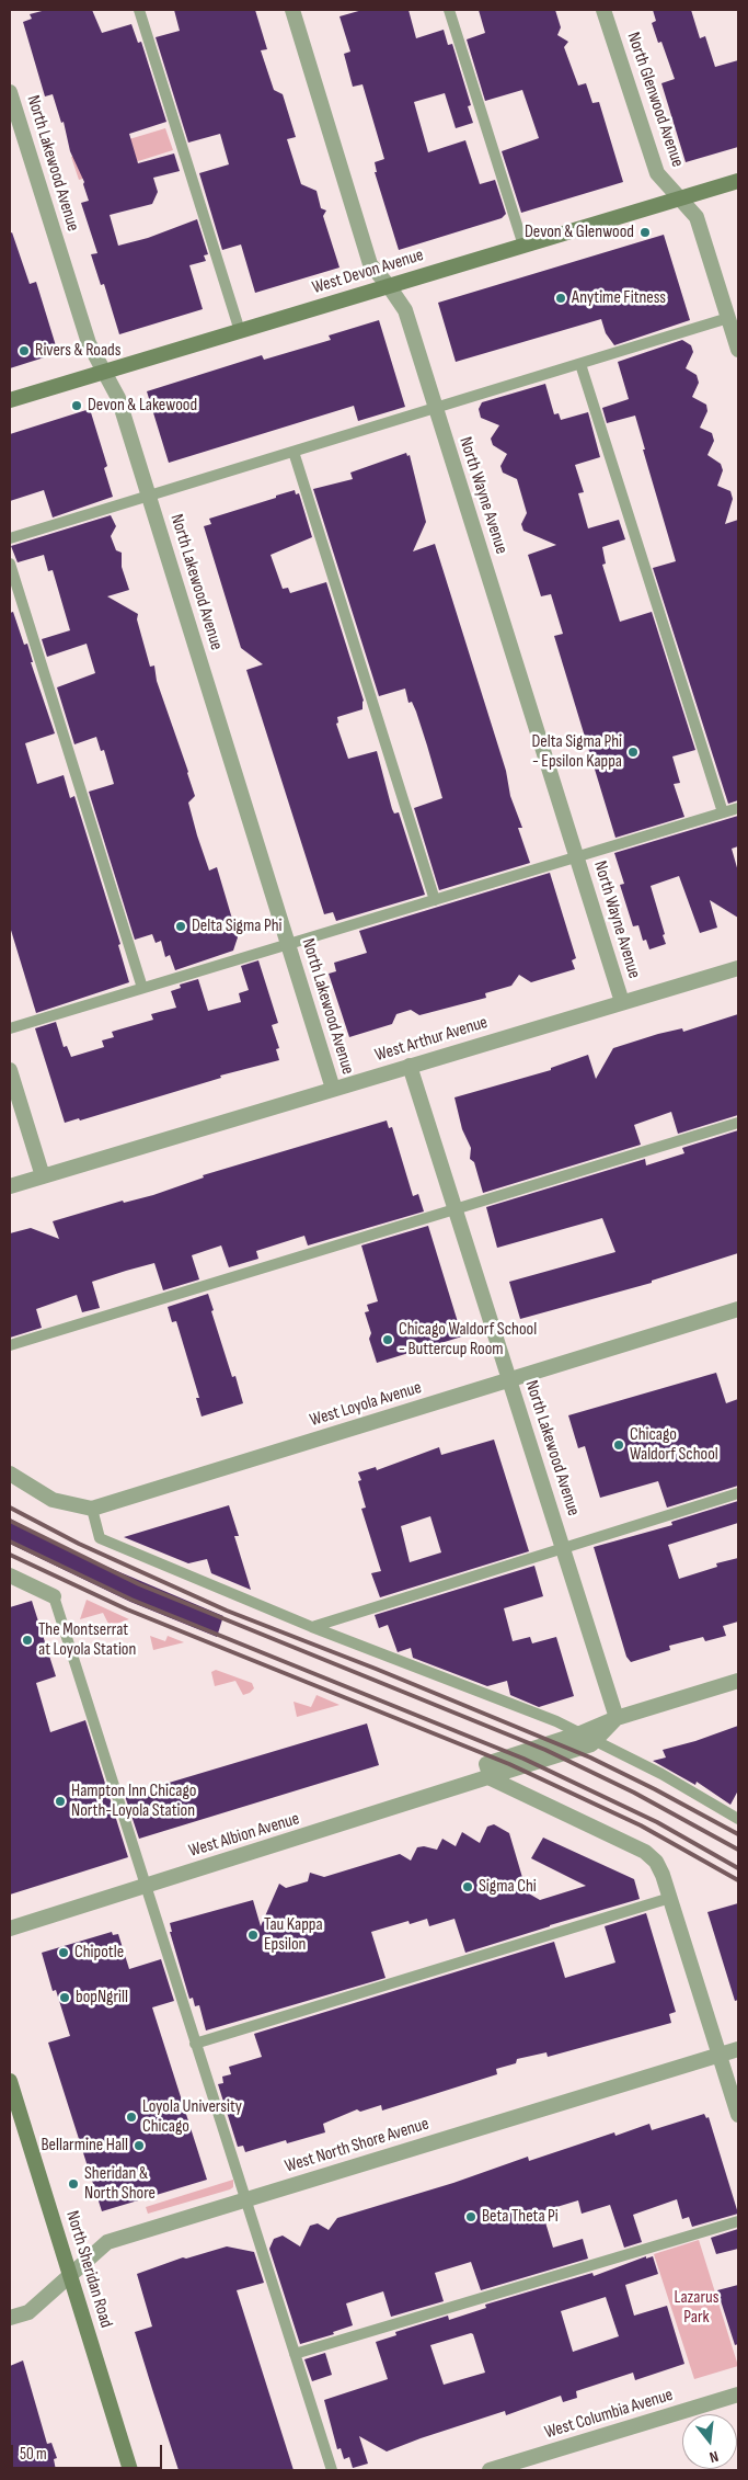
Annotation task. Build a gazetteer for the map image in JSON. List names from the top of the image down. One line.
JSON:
{"streets":{"main road":["West Devon Avenue","North Sheridan Road"],"street":["North Glenwood Avenue","North Lakewood Avenue","North Wayne Avenue","West Arthur Avenue","West Loyola Avenue","West Albion Avenue","West North Shore Avenue","West Columbia Avenue"]},"crossings":[["North Glenwood Avenue","West Devon Avenue"],["North Lakewood Avenue","West Devon Avenue"],["North Lakewood Avenue","West Arthur Avenue"],["North Lakewood Avenue","West Loyola Avenue"],["North Lakewood Avenue","West Albion Avenue"],["West Devon Avenue","North Wayne Avenue"],["North Wayne Avenue","West Arthur Avenue"],["West North Shore Avenue","North Sheridan Road"]],"parks":["Lazarus Park"],"places":["Devon & Glenwood","Anytime Fitness","Rivers & Roads","Devon & Lakewood","Delta Sigma Phi - Epsilon Kappa","Delta Sigma Phi","Chicago Waldorf School - Buttercup Room","Chicago Waldorf School","The Montserrat at Loyola Station","Hampton Inn Chicago North-Loyola Station","Sigma Chi","Tau Kappa Epsilon","Chipotle","bopNgrill","Loyola University Chicago","Bellarmine Hall","Sheridan & North Shore","Beta Theta Pi"],"scale_bar":"50 m","north":"bottom"}
